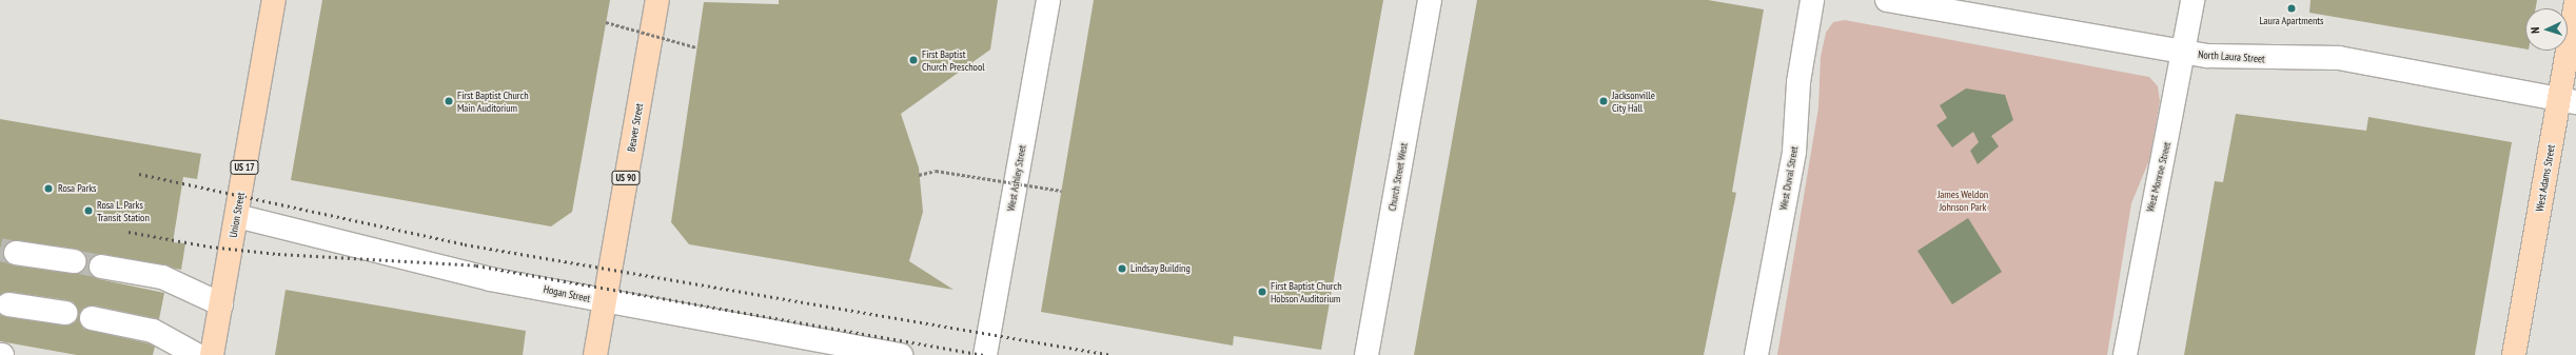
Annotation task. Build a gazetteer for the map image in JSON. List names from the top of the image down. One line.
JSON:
{"streets":{"main road":["Beaver Street","US 17","US 90","West Adams Street","Union Street"],"street":["North Laura Street","Church Street West","West Monroe Street","West Ashley Street","West Duval Street","Hogan Street"]},"crossings":[["North Laura Street","West Monroe Street"],["North Laura Street","West Adams Street"],["Beaver Street","Hogan Street"],["Union Street","Hogan Street"]],"parks":["James Weldon Johnson Park"],"places":["Laura Apartments","First Baptist Church Preschool","First Baptist Church Main Auditorium","Jacksonville City Hall","Rosa Parks","Rosa L. Parks Transit Station","Lindsay Building","First Baptist Church Hobson Auditorium"],"north":"left"}
